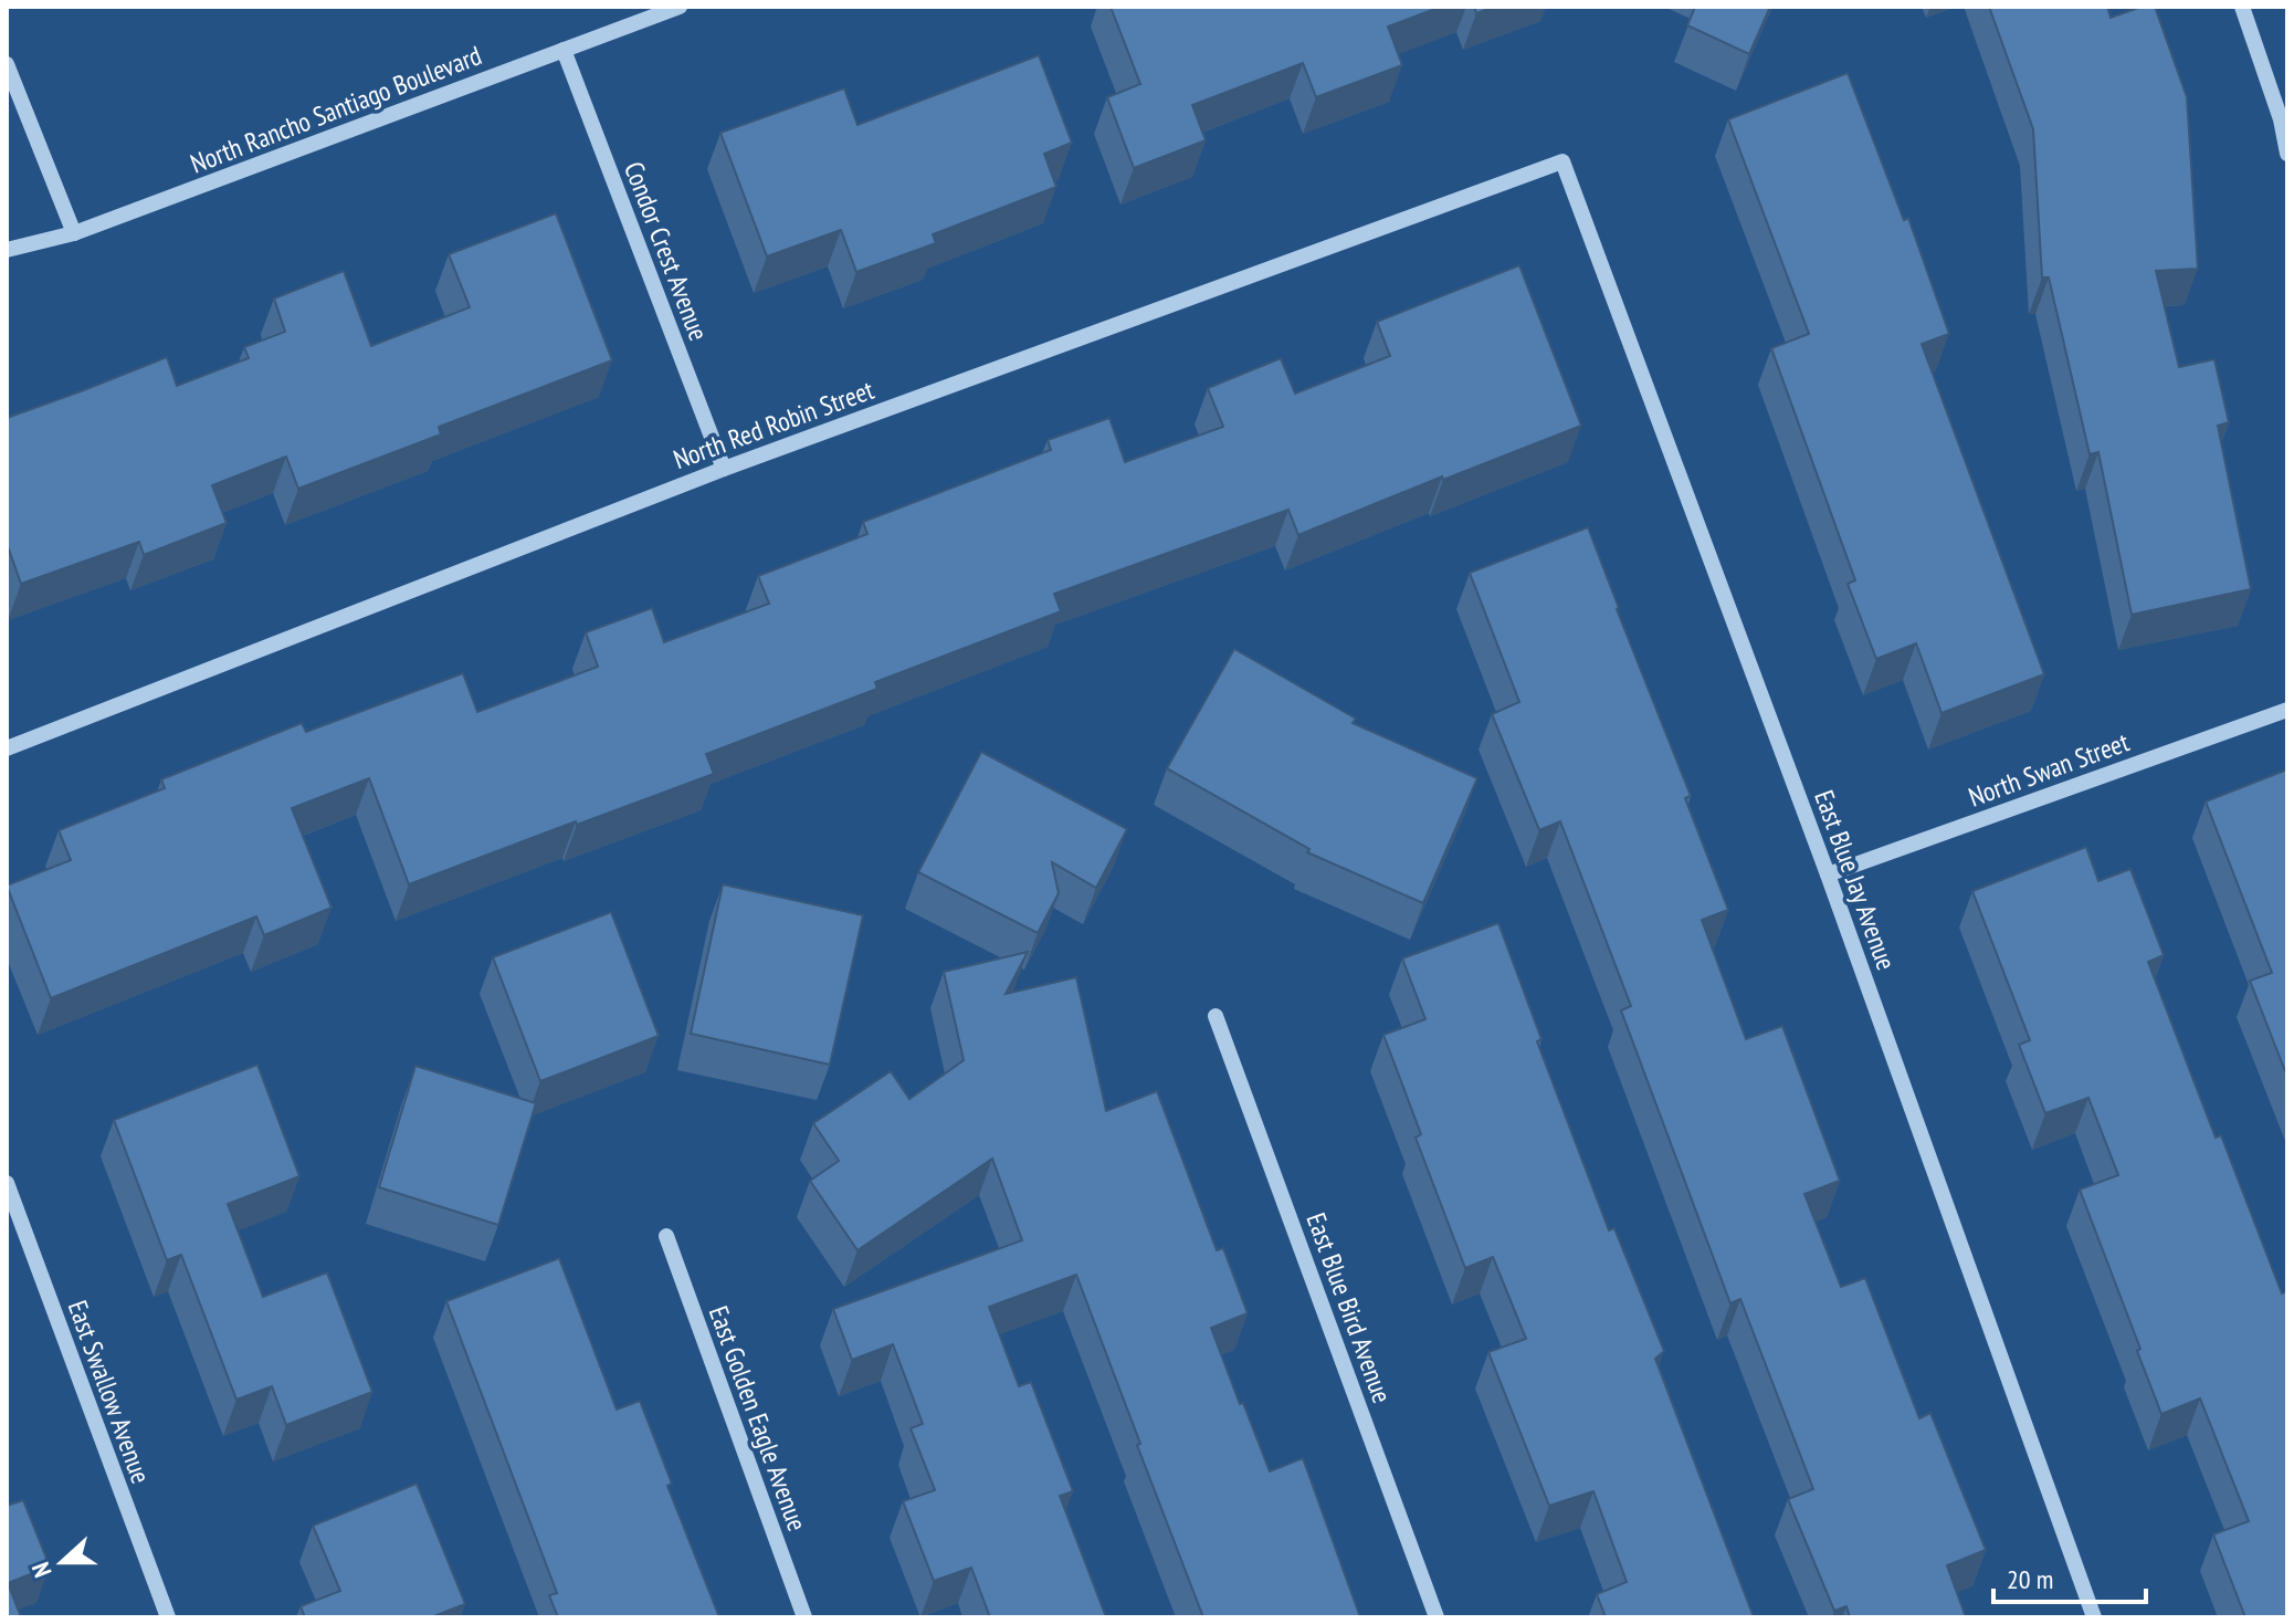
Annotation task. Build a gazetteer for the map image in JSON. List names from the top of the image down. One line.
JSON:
{"streets":{"street":["North Rancho Santiago Boulevard","Condor Crest Avenue","North Red Robin Street","North Swan Street","East Blue Jay Avenue","East Blue Bird Avenue","East Swallow Avenue","East Golden Eagle Avenue"]},"crossings":[["North Rancho Santiago Boulevard","Condor Crest Avenue"],["Condor Crest Avenue","North Red Robin Street"],["North Red Robin Street","East Blue Jay Avenue"],["North Swan Street","East Blue Jay Avenue"]],"scale_bar":"20 m","north":"left"}
